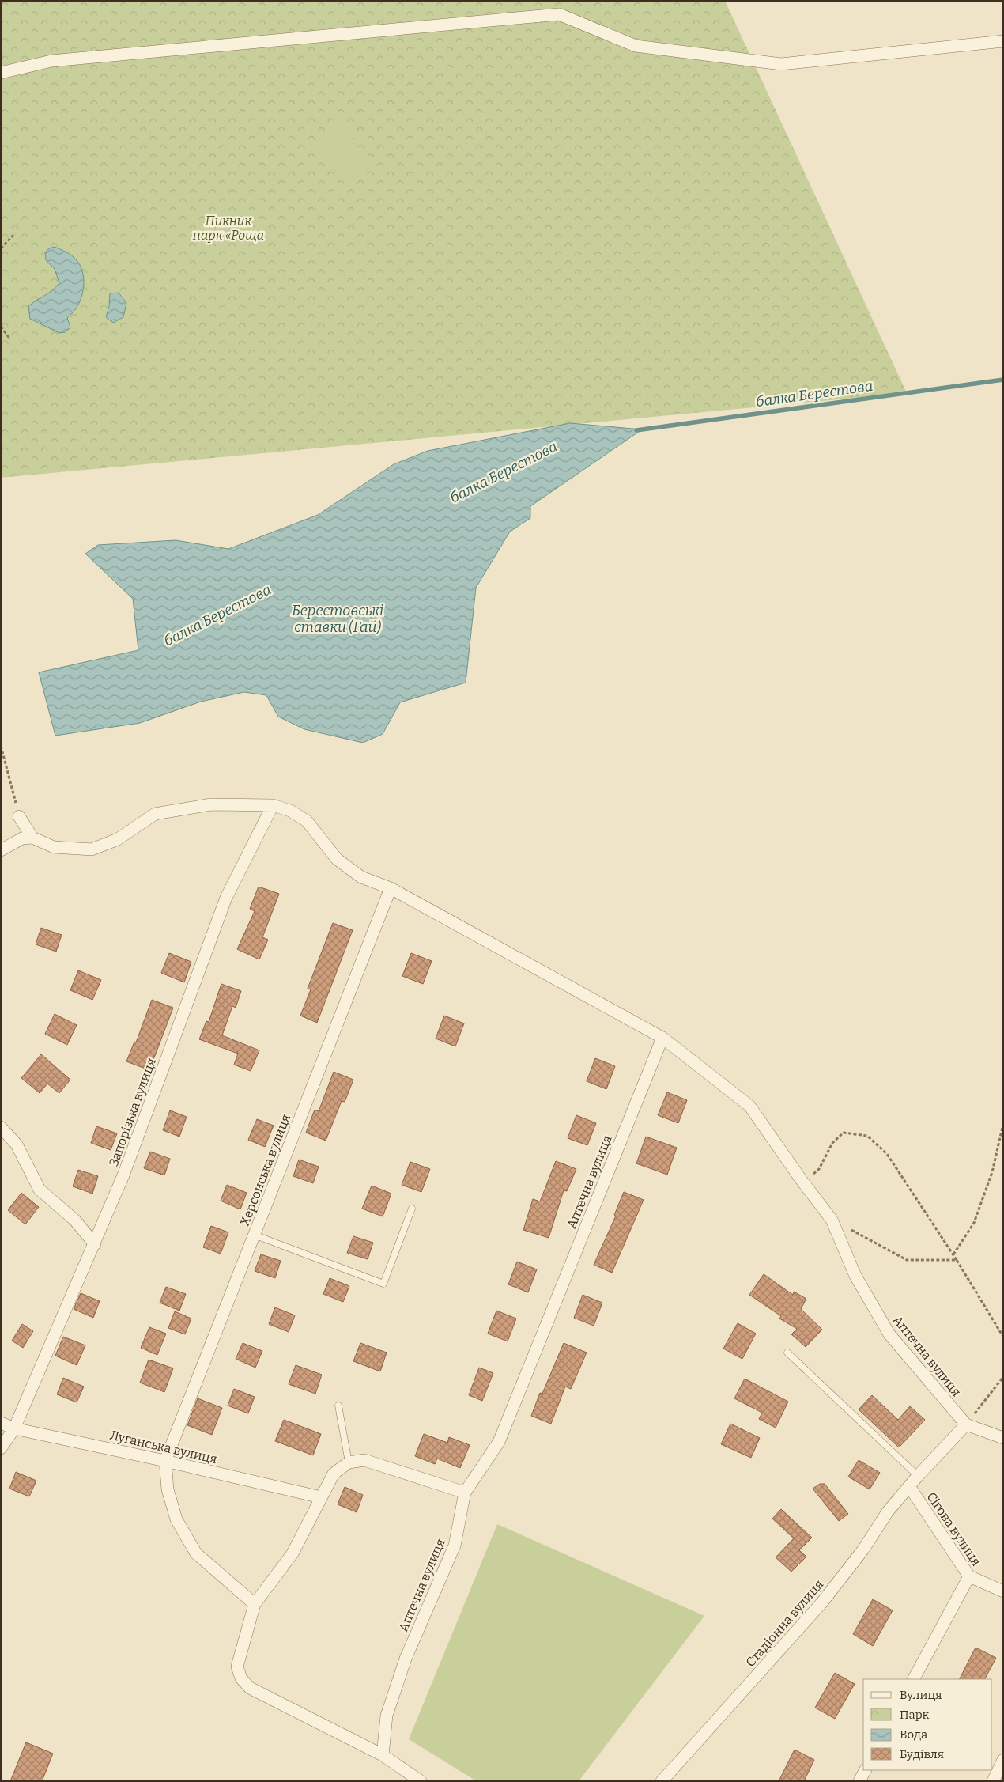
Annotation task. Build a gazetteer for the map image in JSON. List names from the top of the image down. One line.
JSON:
{"streets":{"street":["Запорізька вулиця","Херсонська вулиця","Аптечна вулиця","Луганська вулиця","Сігова вулиця","Стадіонна вулиця"]},"crossings":[["Запорізька вулиця","Луганська вулиця"],["Херсонська вулиця","Луганська вулиця"],["Аптечна вулиця","Стадіонна вулиця"],["Сігова вулиця","Стадіонна вулиця"]],"water":["балка Берестова","Берестовські ставки (Гай)"],"parks":["Пикник парк «Роща"],"legend":["Вулиця","Парк","Вода","Будівля"]}
